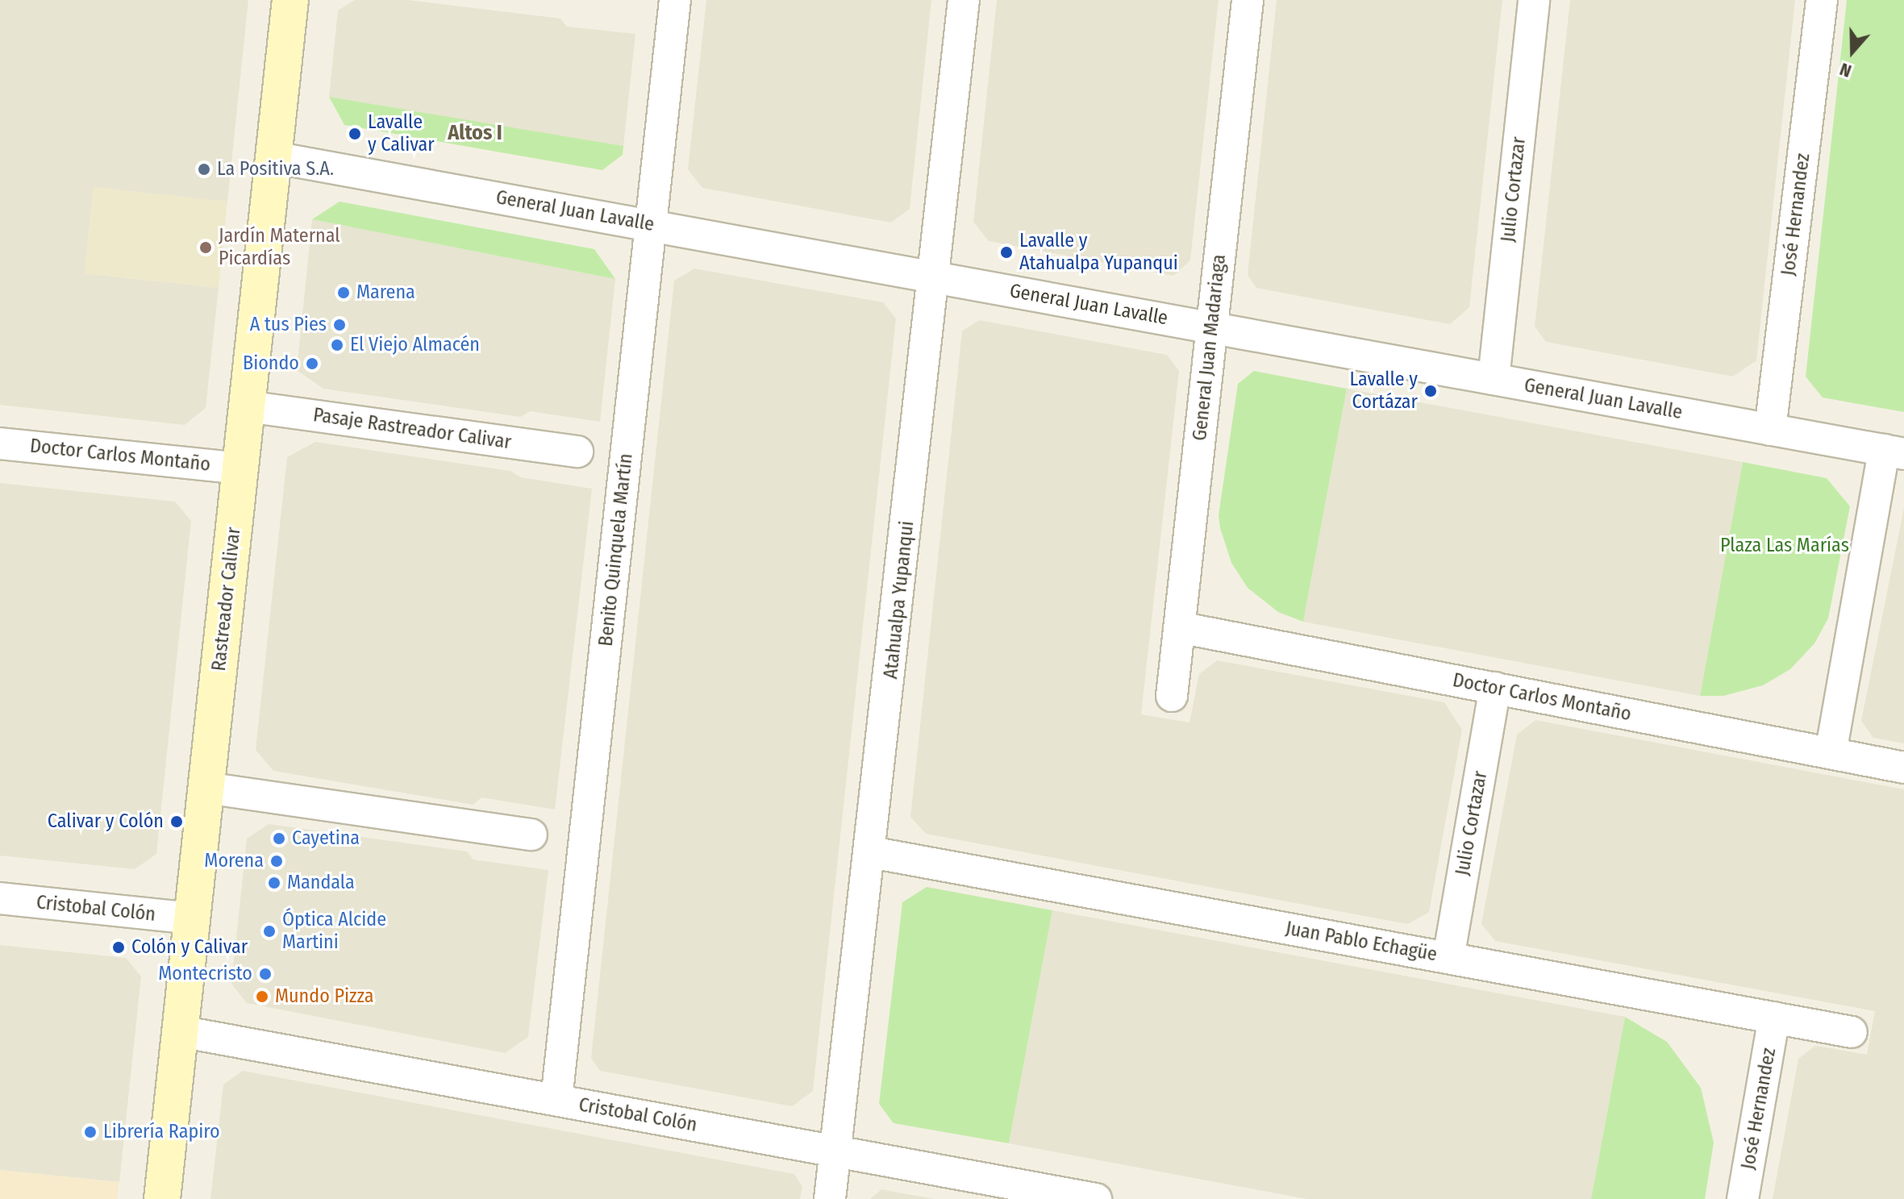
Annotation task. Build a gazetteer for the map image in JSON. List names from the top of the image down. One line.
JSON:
{"streets":{"main road":["Rastreador Calivar"],"street":["Julio Cortazar","General Juan Lavalle","José Hernandez","General Juan Madariaga","Pasaje Rastreador Calivar","Doctor Carlos Montaño","Benito Quinquela Martín","Atahualpa Yupanqui","Cristobal Colón","Juan Pablo Echagüe"]},"crossings":[["Julio Cortazar","General Juan Lavalle"],["Julio Cortazar","Doctor Carlos Montaño"],["Julio Cortazar","Juan Pablo Echagüe"],["General Juan Lavalle","José Hernandez"],["General Juan Lavalle","General Juan Madariaga"],["General Juan Lavalle","Benito Quinquela Martín"],["General Juan Lavalle","Rastreador Calivar"],["General Juan Lavalle","Atahualpa Yupanqui"],["José Hernandez","Juan Pablo Echagüe"],["General Juan Madariaga","Doctor Carlos Montaño"],["Pasaje Rastreador Calivar","Rastreador Calivar"],["Doctor Carlos Montaño","Rastreador Calivar"],["Benito Quinquela Martín","Cristobal Colón"],["Rastreador Calivar","Cristobal Colón"],["Atahualpa Yupanqui","Cristobal Colón"],["Atahualpa Yupanqui","Juan Pablo Echagüe"]],"districts":["Altos I"],"parks":["Plaza Las Marías"],"places":["Lavalle y Calivar","La Positiva S.A.","Jardín Maternal Picardías","Lavalle y Atahualpa Yupanqui","Marena","A tus Pies","El Viejo Almacén","Biondo","Lavalle y Cortázar","Calivar y Colón","Cayetina","Morena","Mandala","Óptica Alcide Martini","Colón y Calivar","Montecristo","Mundo Pizza","Librería Rapiro"],"north":"bottom"}
